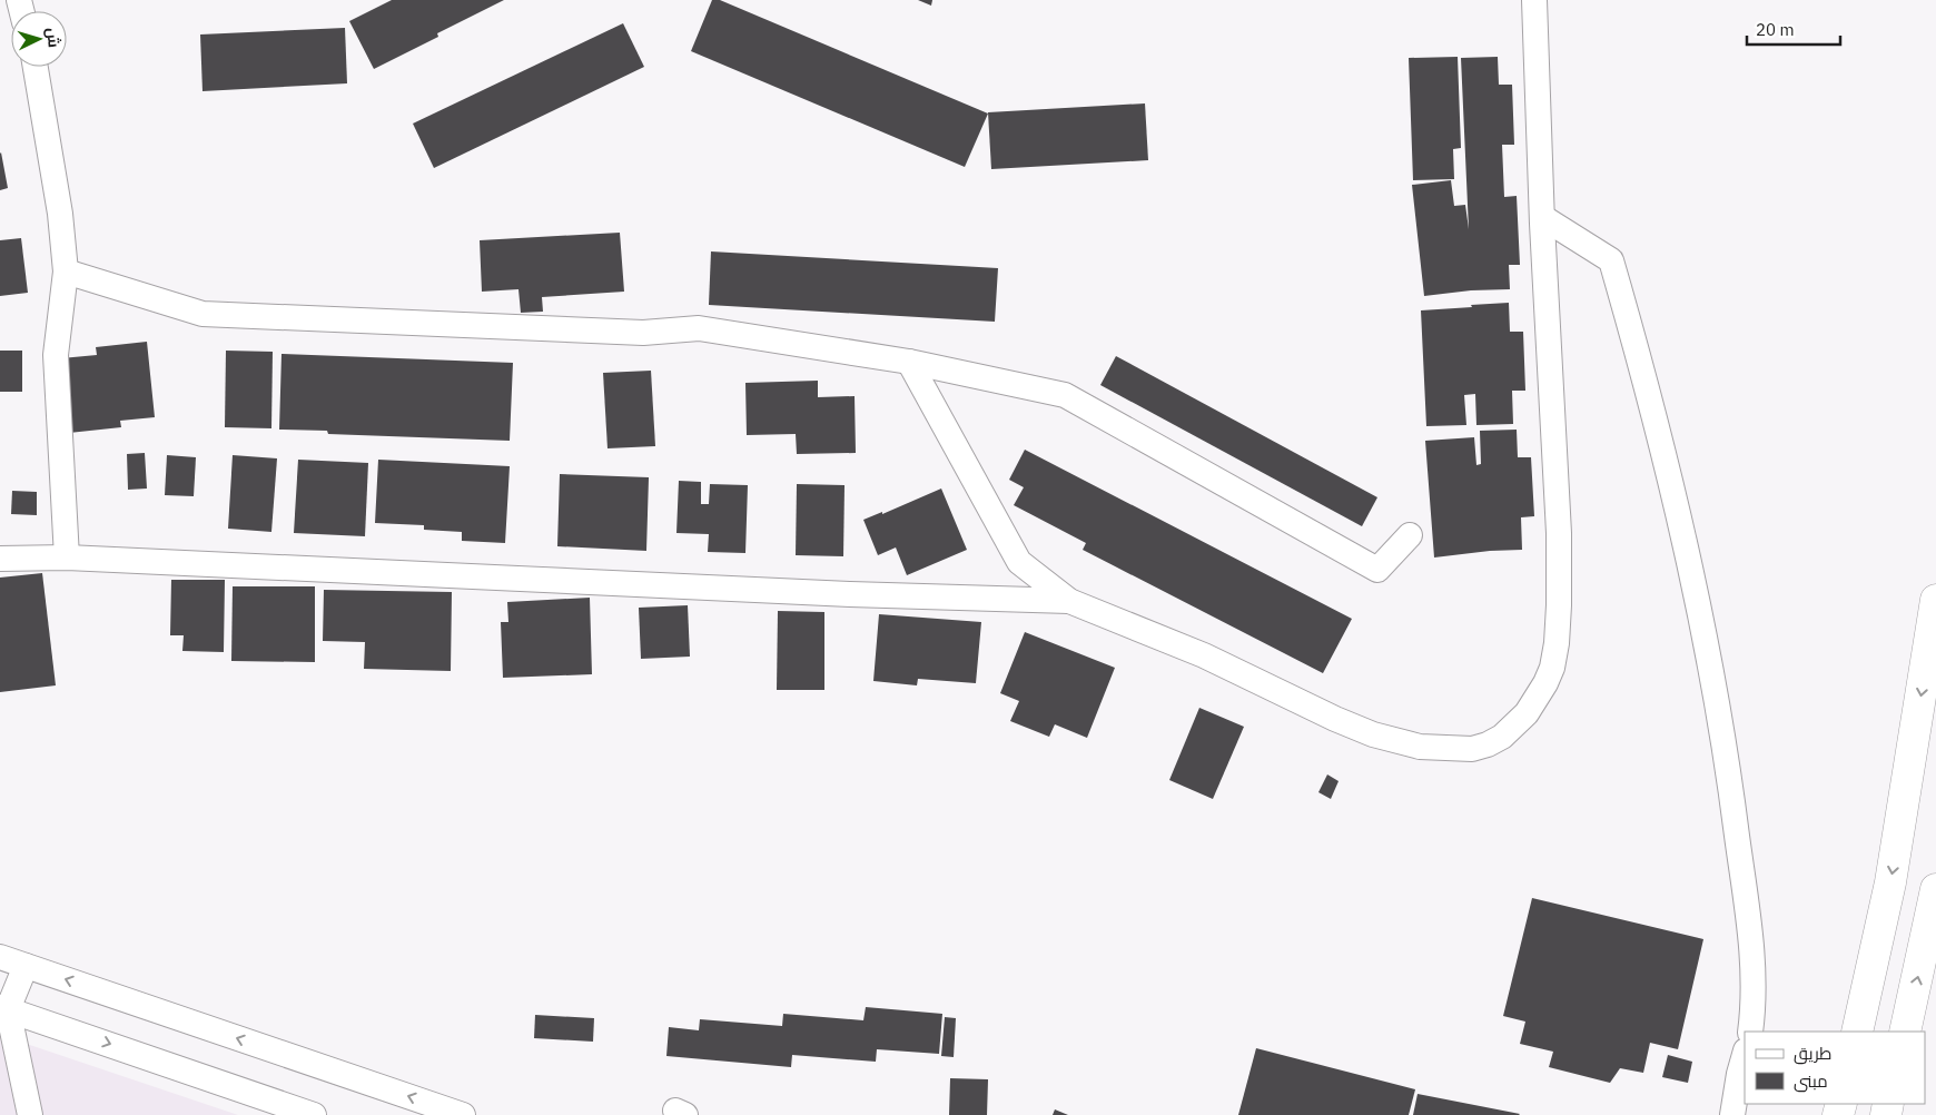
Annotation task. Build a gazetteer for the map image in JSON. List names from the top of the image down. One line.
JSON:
{"legend":["طريق","مبنى"],"scale_bar":"20 m","north":"right"}
